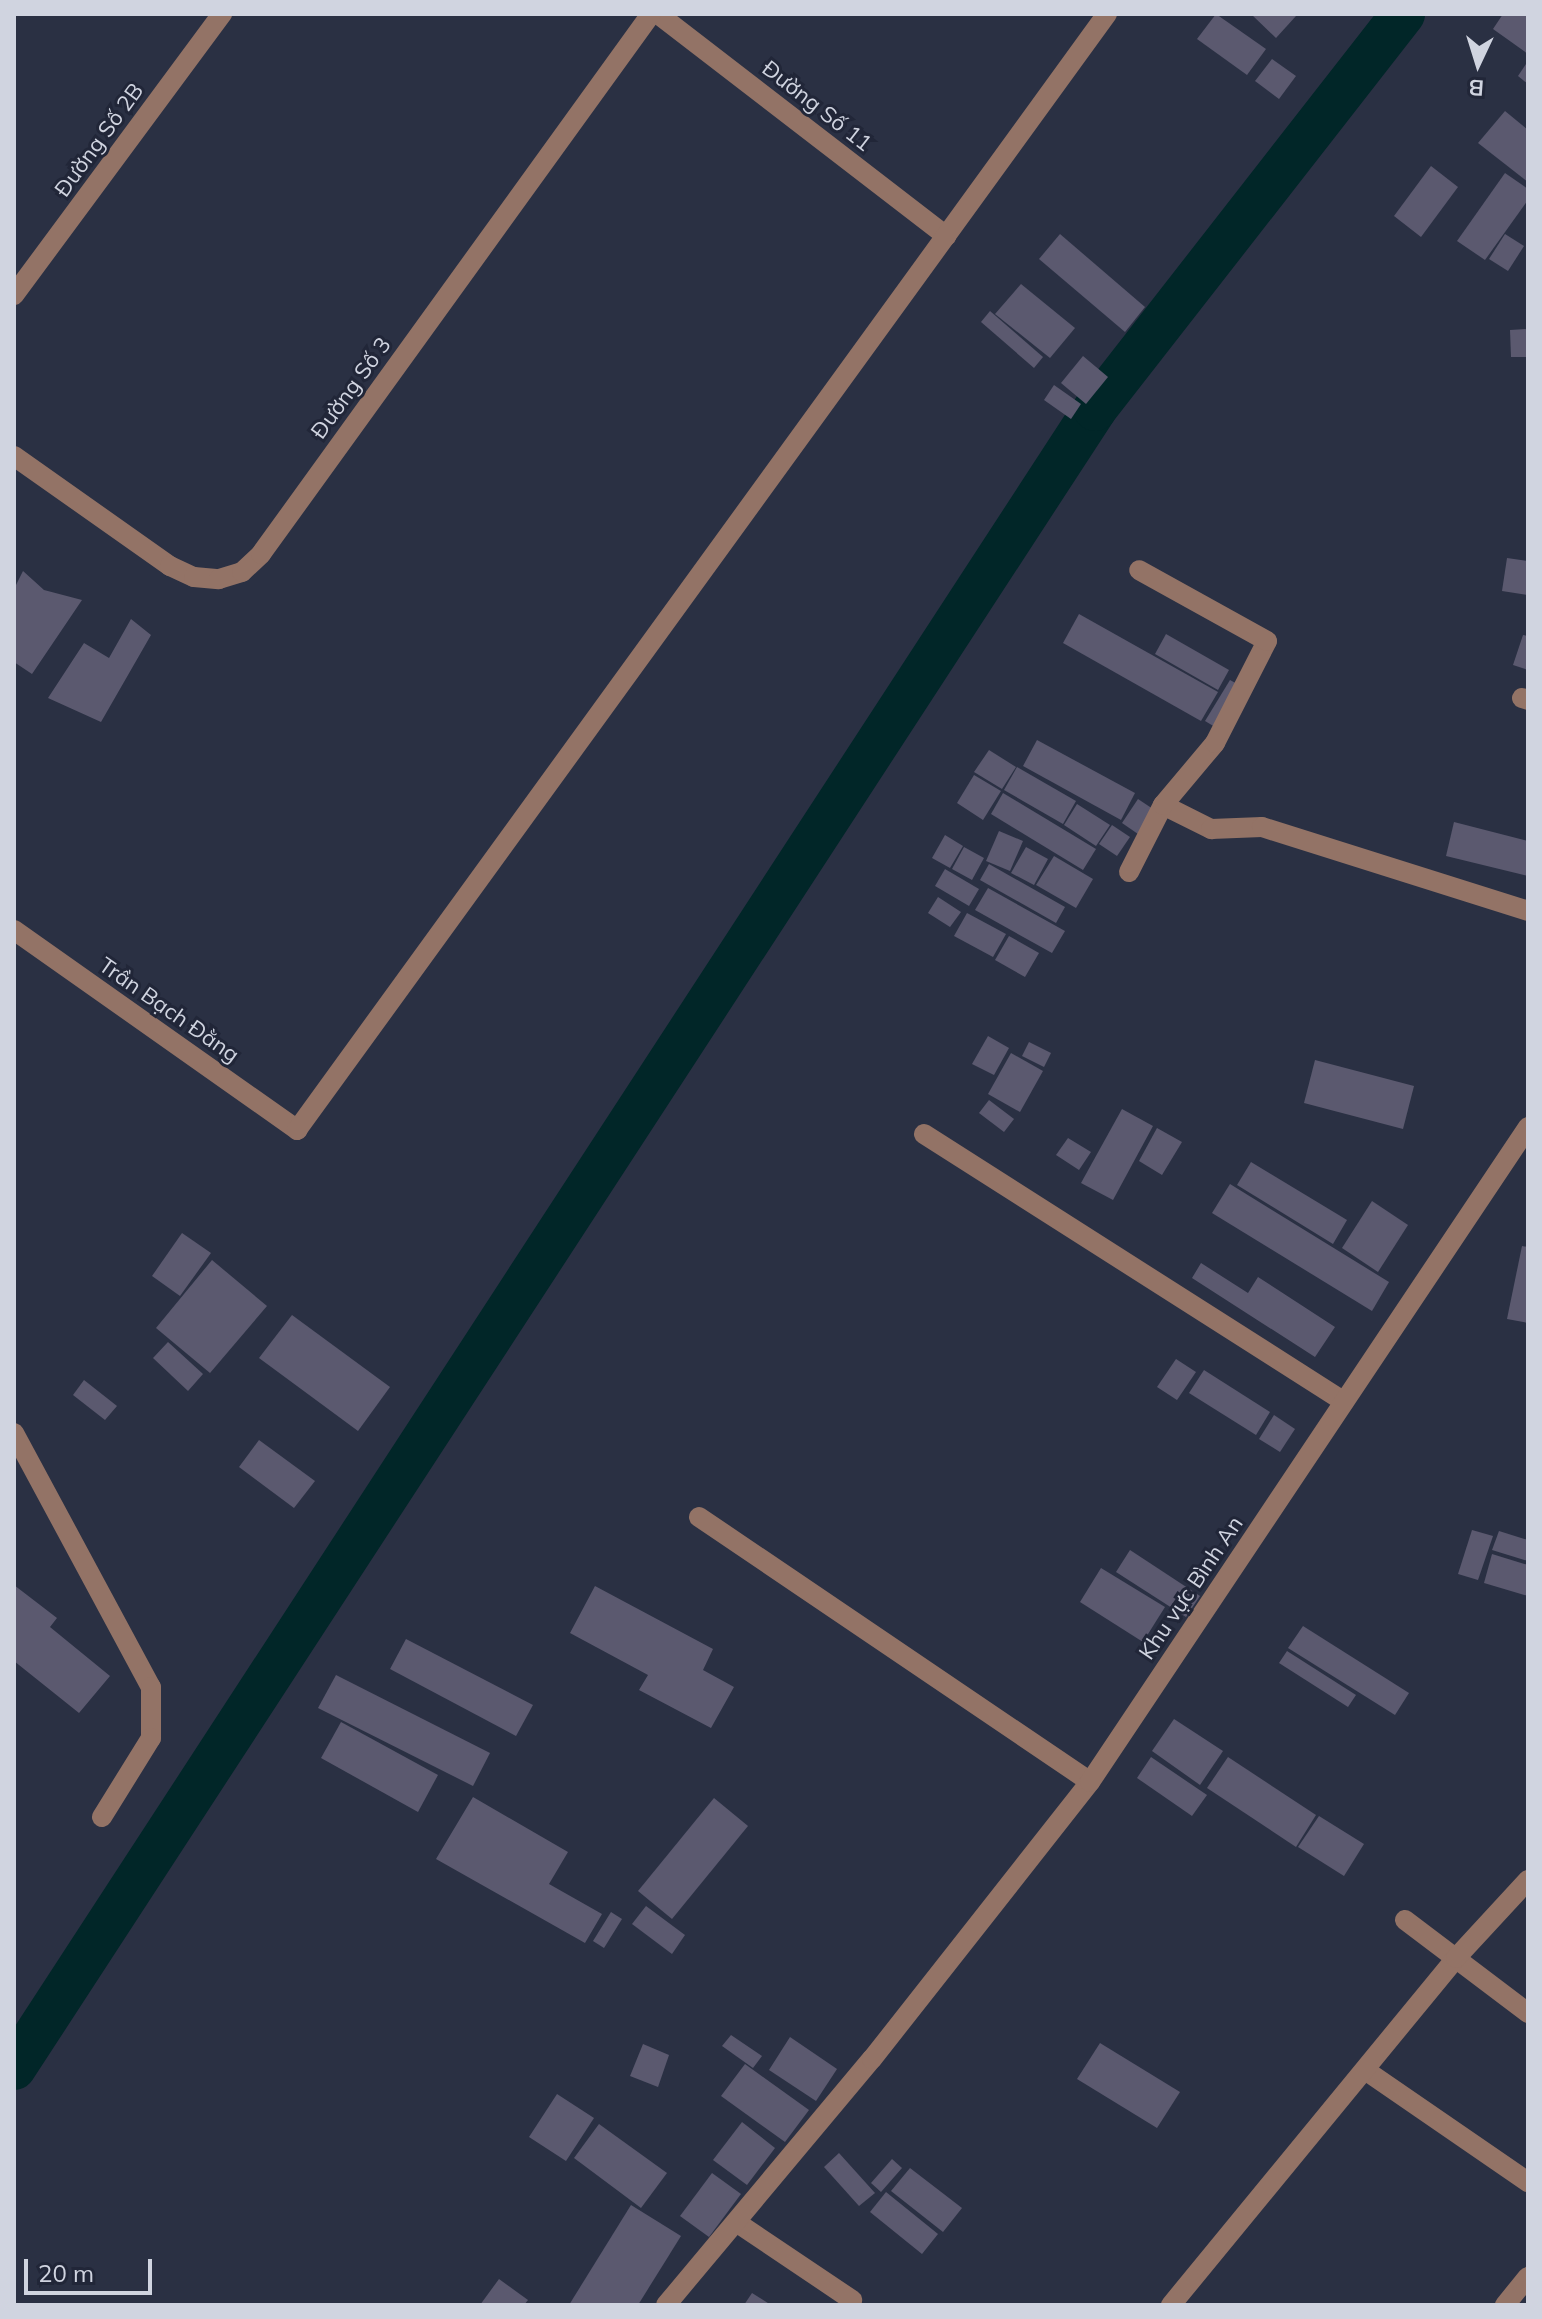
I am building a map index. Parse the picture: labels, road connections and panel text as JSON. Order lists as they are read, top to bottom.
{
  "streets": {
    "street": [
      "Đường Số 11",
      "Đường Số 2B",
      "Đường Số 3",
      "Trần Bạch Đằng",
      "Khu vực Bình An"
    ]
  },
  "crossings": [
    ["Đường Số 11", "Trần Bạch Đằng"]
  ],
  "scale_bar": "20 m",
  "north": "bottom"
}
